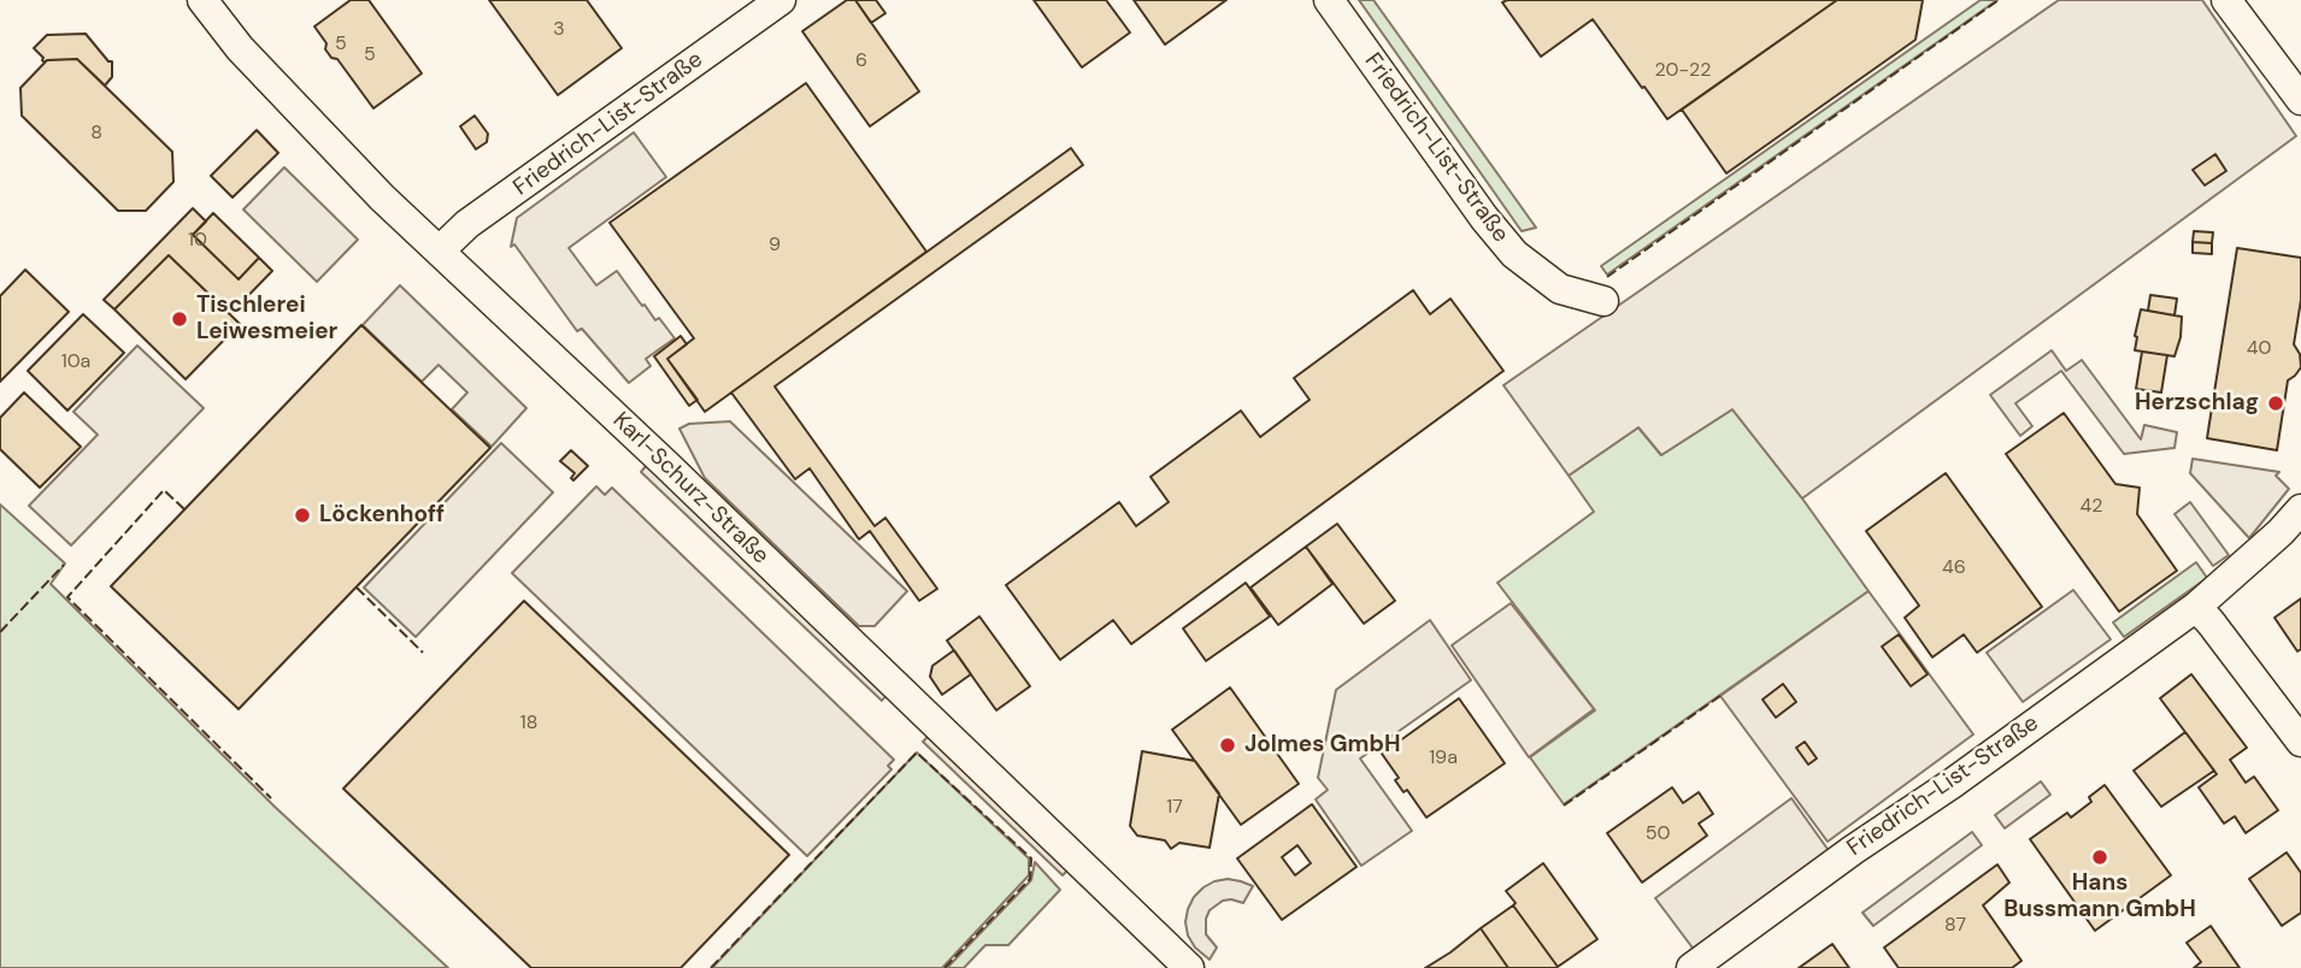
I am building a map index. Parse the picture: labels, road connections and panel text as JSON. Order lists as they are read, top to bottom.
{
  "streets": {
    "street": ["Friedrich-List-Straße", "Karl-Schurz-Straße"]
  },
  "crossings": [
    ["Friedrich-List-Straße", "Karl-Schurz-Straße"]
  ],
  "places": [
    "Tischlerei Leiwesmeier",
    "Herzschlag",
    "Löckenhoff",
    "Jolmes GmbH",
    "Hans Bussmann GmbH"
  ],
  "house_numbers": [
    "3",
    "5",
    "5",
    "6",
    "20-22",
    "8",
    "10",
    "9",
    "40",
    "10a",
    "42",
    "46",
    "18",
    "19a",
    "17",
    "50",
    "87"
  ]
}
